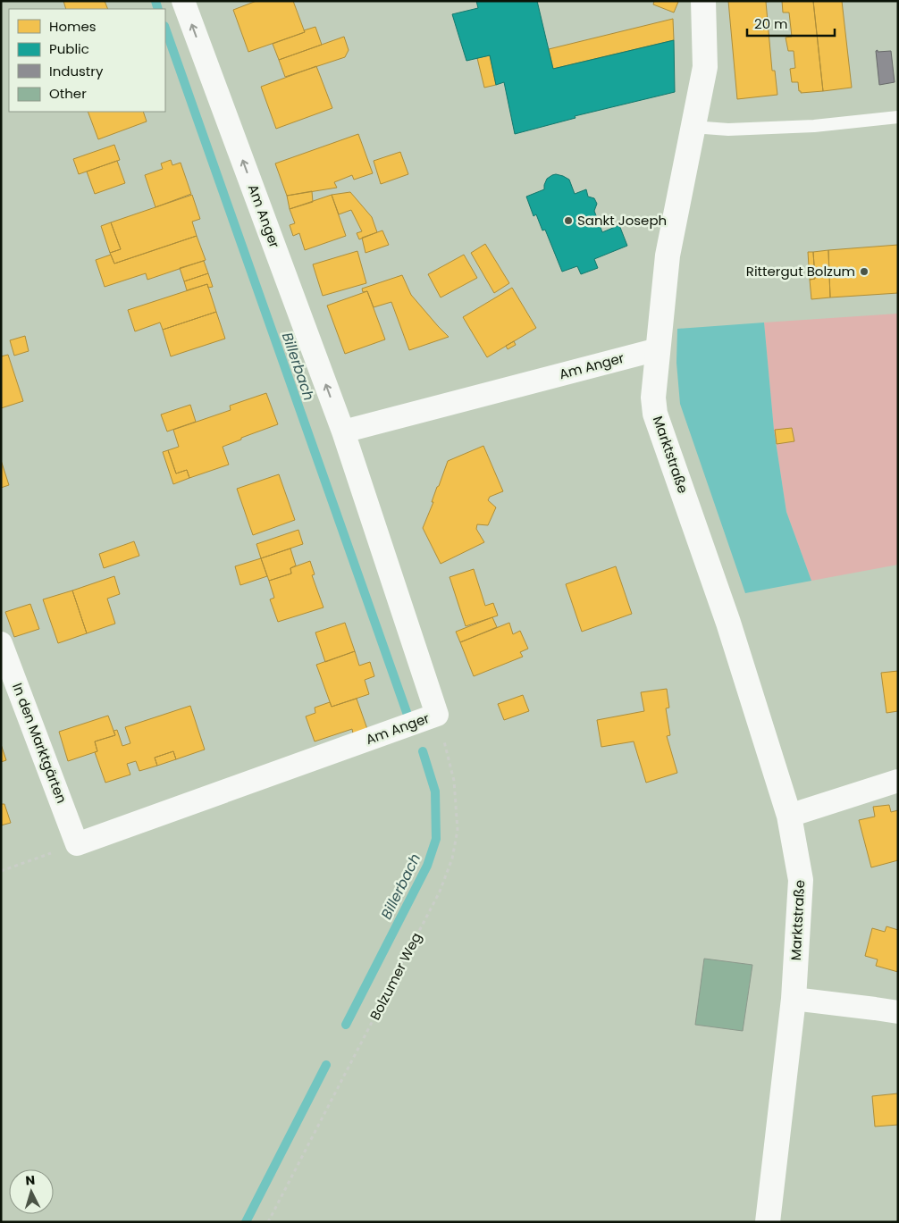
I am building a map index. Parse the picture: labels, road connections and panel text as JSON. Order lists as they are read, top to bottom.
{
  "streets": {
    "street": ["Am Anger", "Marktstraße", "In den Marktgärten"],
    "path": ["Bolzumer Weg"]
  },
  "crossings": [
    ["Am Anger", "Marktstraße"],
    ["Am Anger", "In den Marktgärten"],
    ["Am Anger", "Bolzumer Weg"]
  ],
  "water": ["Billerbach"],
  "places": ["Sankt Joseph", "Rittergut Bolzum"],
  "legend": [
    "Homes",
    "Public",
    "Industry",
    "Other"
  ],
  "scale_bar": "20 m",
  "north": "top"
}
